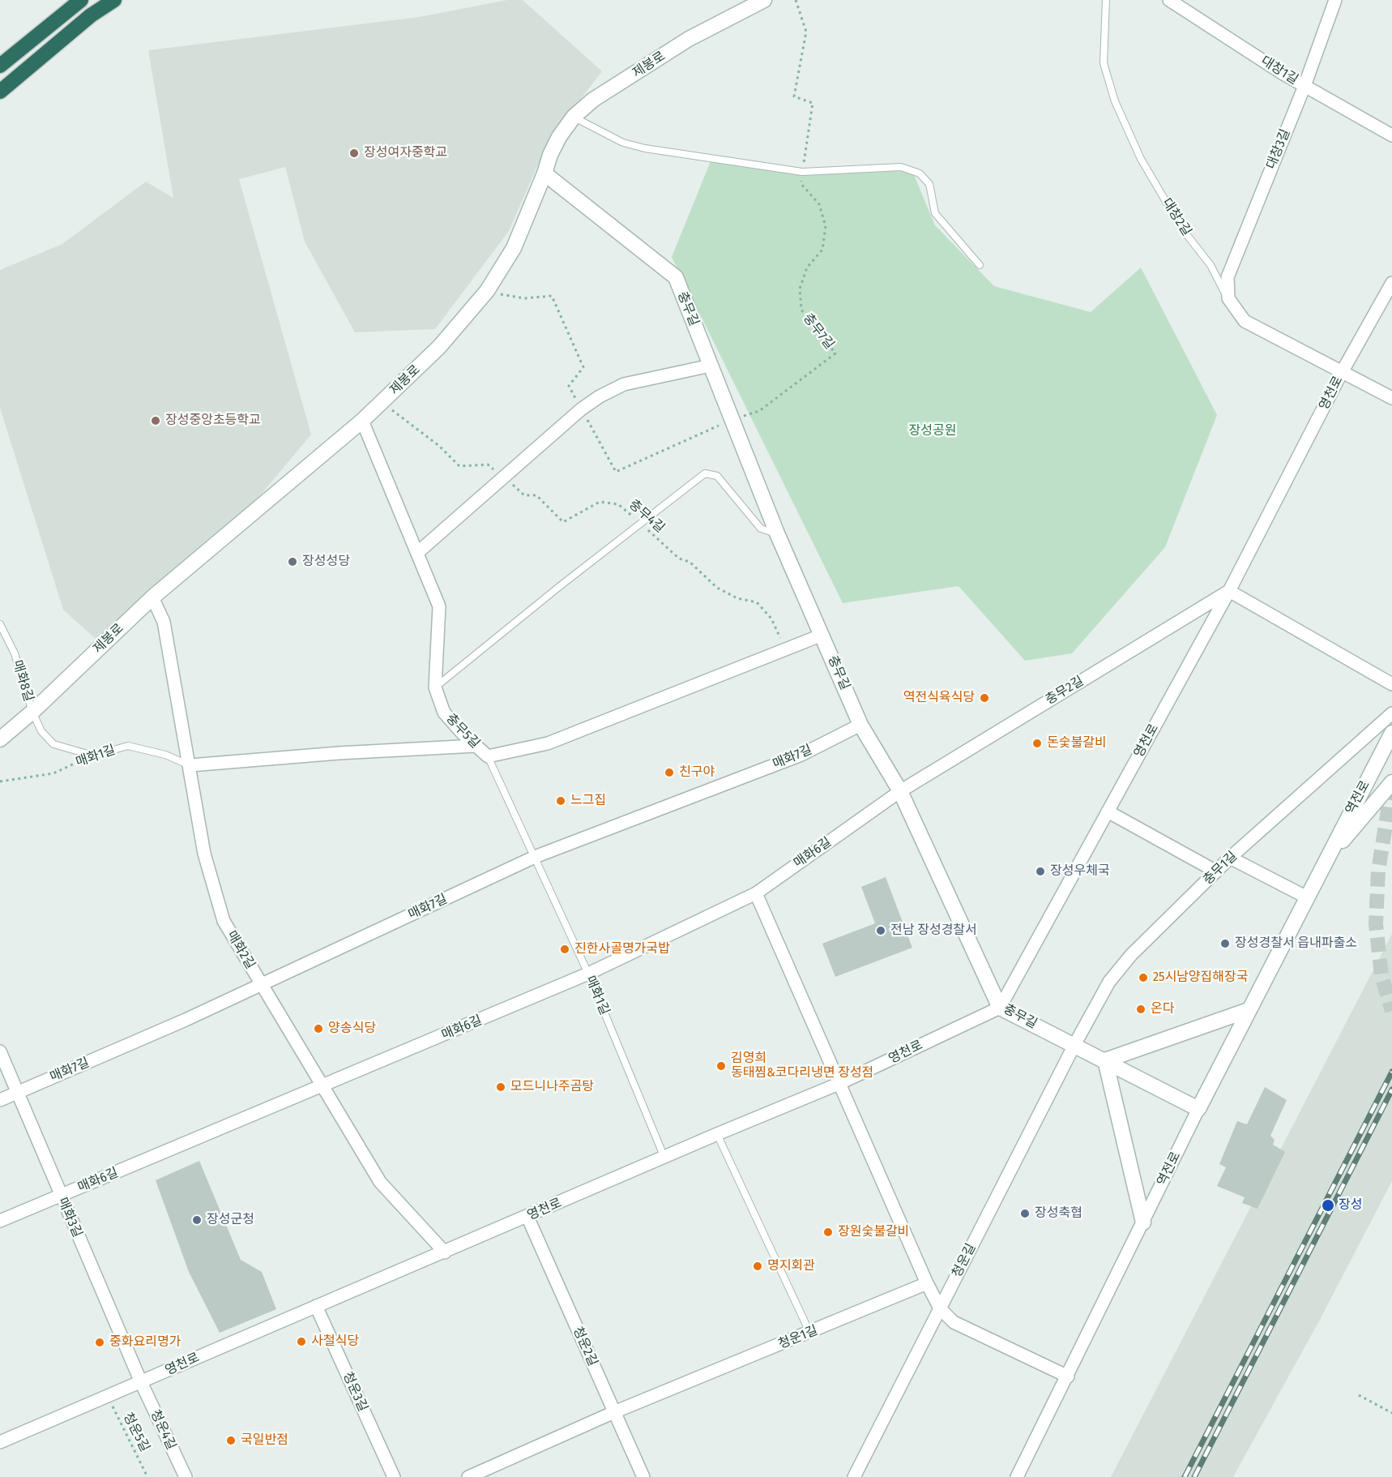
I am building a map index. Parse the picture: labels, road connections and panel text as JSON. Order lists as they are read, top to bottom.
{
  "streets": {
    "street": [
      "제봉로",
      "대창1길",
      "대창3길",
      "대창2길",
      "충무길",
      "영천로",
      "충무2길",
      "충무5길",
      "매화7길",
      "역전로",
      "매화6길",
      "충무1길",
      "매화2길",
      "매화3길",
      "청운길",
      "청운1길",
      "청운2길",
      "청운3길",
      "청운4길"
    ],
    "lane": ["매화8길", "매화1길"],
    "path": ["충무7길", "충무4길", "청운5길"]
  },
  "crossings": [
    ["제봉로", "충무길"],
    ["제봉로", "충무4길"],
    ["제봉로", "매화8길"],
    ["제봉로", "충무5길"],
    ["제봉로", "매화2길"],
    ["대창1길", "대창3길"],
    ["대창3길", "대창2길"],
    ["대창2길", "영천로"],
    ["충무길", "충무7길"],
    ["충무길", "영천로"],
    ["충무길", "충무2길"],
    ["충무길", "충무5길"],
    ["충무길", "매화7길"],
    ["충무길", "역전로"],
    ["충무길", "매화6길"],
    ["충무길", "충무1길"],
    ["충무길", "청운길"],
    ["영천로", "충무2길"],
    ["영천로", "매화1길"],
    ["영천로", "매화2길"],
    ["영천로", "매화3길"],
    ["영천로", "청운2길"],
    ["영천로", "청운3길"],
    ["영천로", "청운4길"],
    ["영천로", "청운5길"],
    ["충무4길", "충무5길"],
    ["매화8길", "매화1길"],
    ["충무2길", "매화6길"],
    ["충무5길", "매화1길"],
    ["매화1길", "매화7길"],
    ["매화1길", "매화6길"],
    ["매화1길", "매화2길"],
    ["매화7길", "매화2길"],
    ["매화7길", "매화3길"],
    ["매화6길", "매화2길"],
    ["매화6길", "매화3길"],
    ["충무1길", "청운길"],
    ["매화3길", "청운4길"],
    ["청운1길", "청운2길"]
  ],
  "parks": ["장성공원"],
  "places": [
    "장성여자중학교",
    "장성중앙초등학교",
    "장성성당",
    "역전식육식당",
    "돈숯불갈비",
    "친구야",
    "느그집",
    "장성우체국",
    "전남 장성경찰서",
    "장성경찰서 읍내파출소",
    "진한사골명가국밥",
    "25시남양집해장국",
    "온다",
    "양송식당",
    "김영희 동태찜&코다리냉면 장성점",
    "모드니나주곰탕",
    "장성",
    "장성축협",
    "장성군청",
    "장원숯불갈비",
    "명지회관",
    "사철식당",
    "중화요리명가",
    "국일반점"
  ]
}
